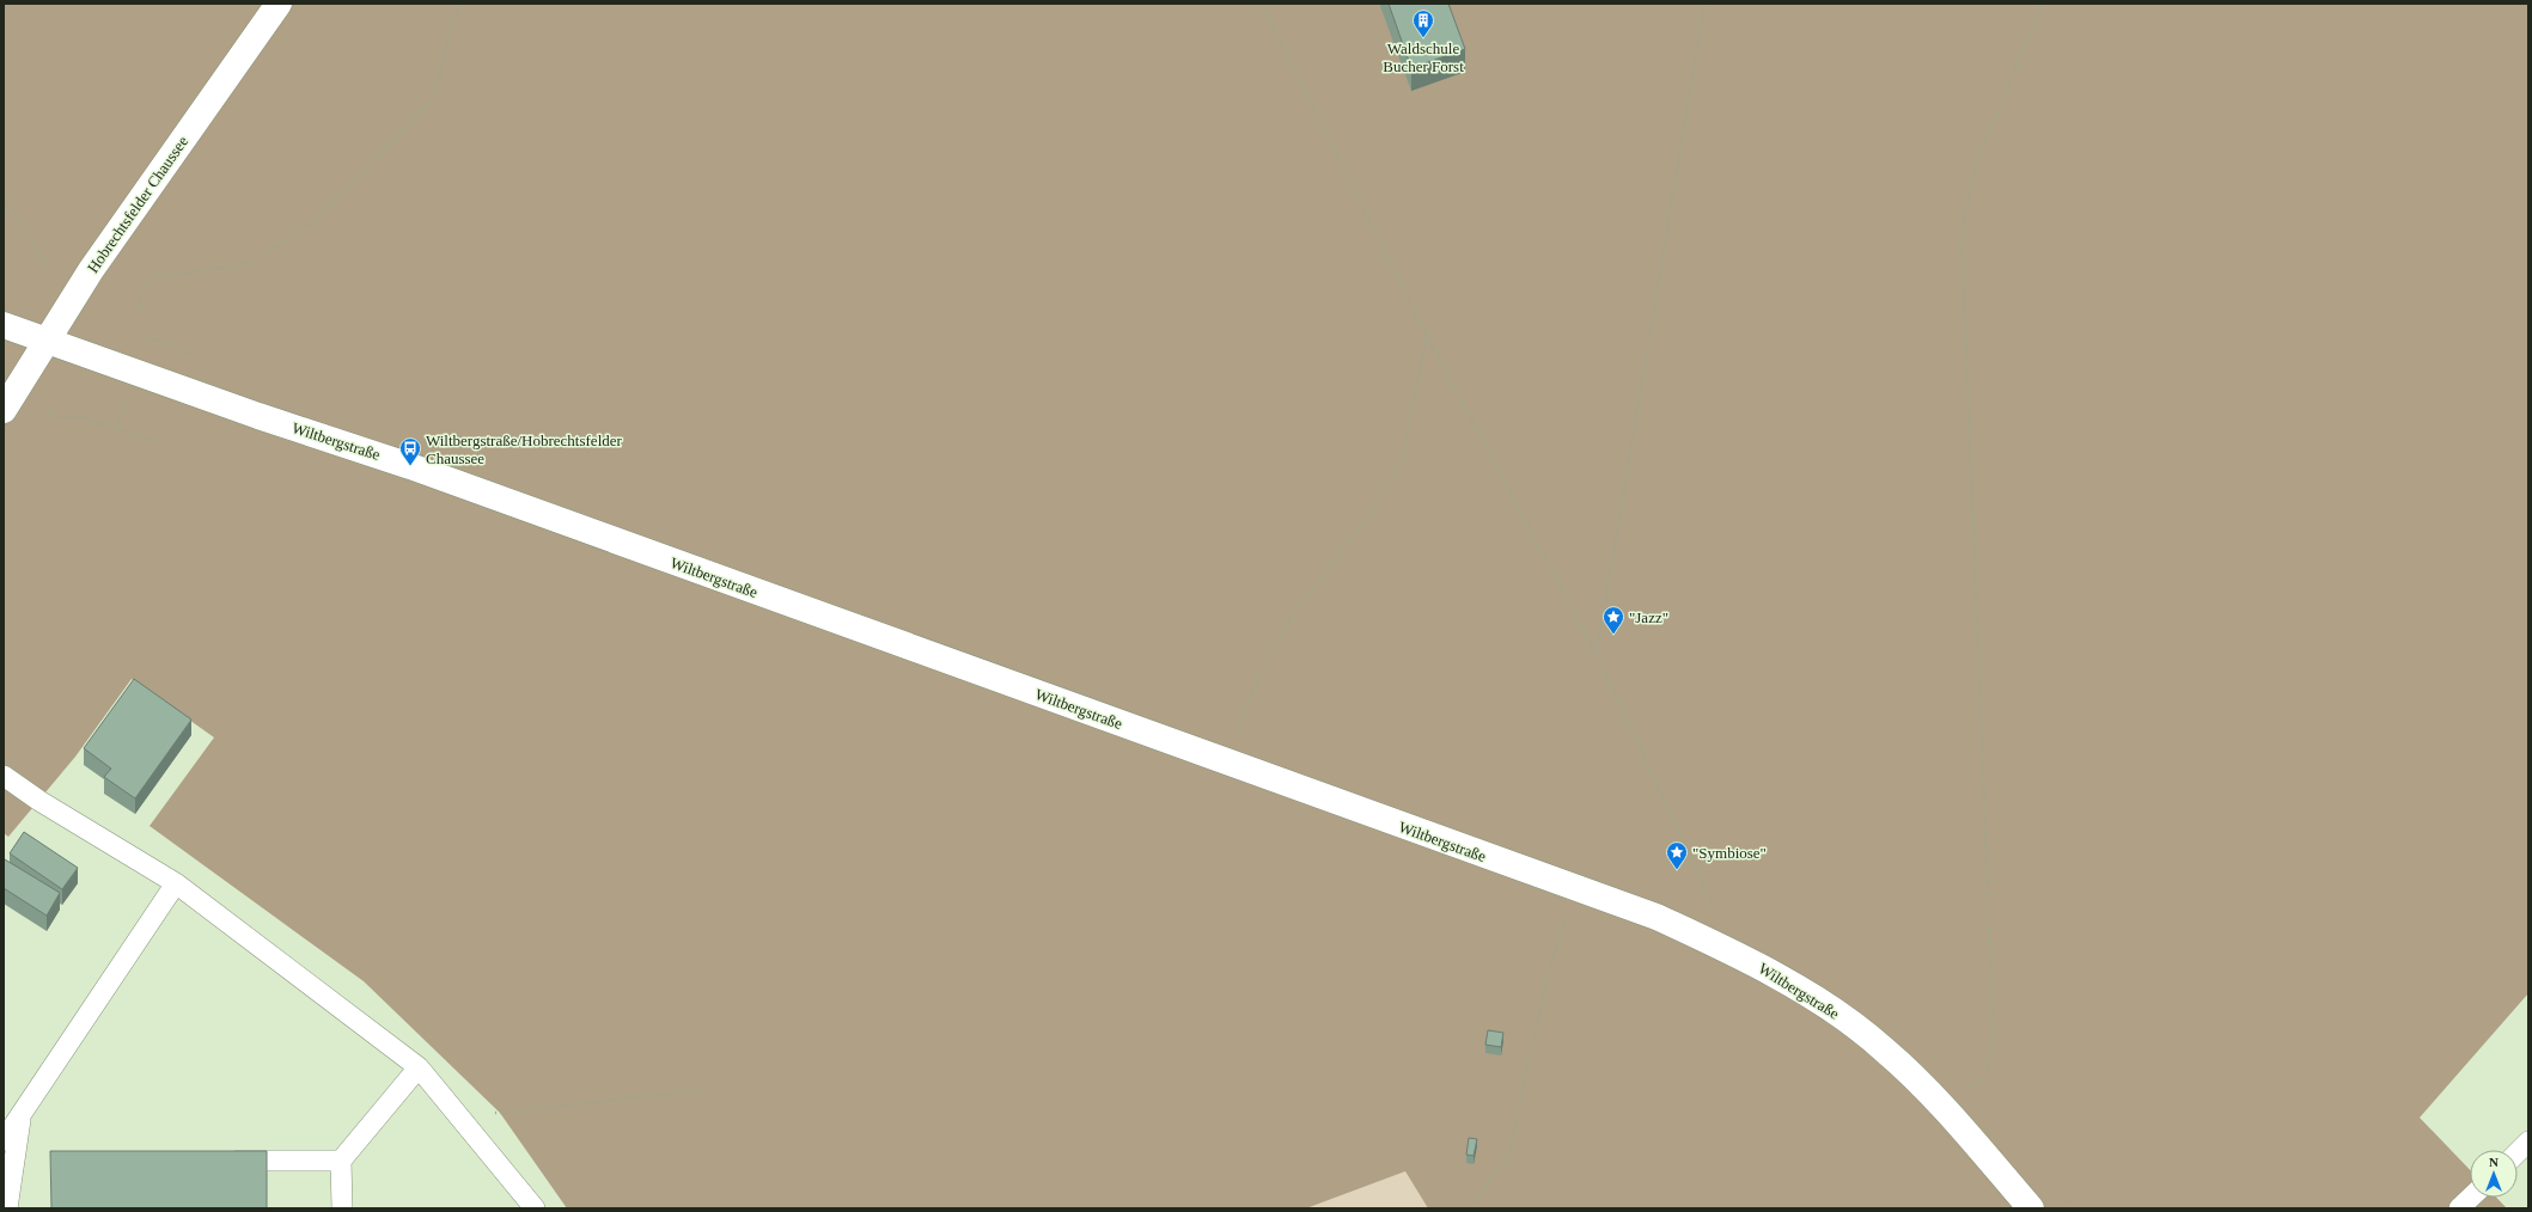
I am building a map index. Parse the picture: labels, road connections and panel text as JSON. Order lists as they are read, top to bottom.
{
  "streets": {
    "main road": ["Hobrechtsfelder Chaussee", "Wiltbergstraße"]
  },
  "crossings": [
    ["Hobrechtsfelder Chaussee", "Wiltbergstraße"]
  ],
  "places": {
    "building": ["Waldschule Bucher Forst"],
    "bus stop": ["Wiltbergstraße/Hobrechtsfelder Chaussee"],
    "place": ["\"Jazz\"", "\"Symbiose\""]
  },
  "north": "top"
}
